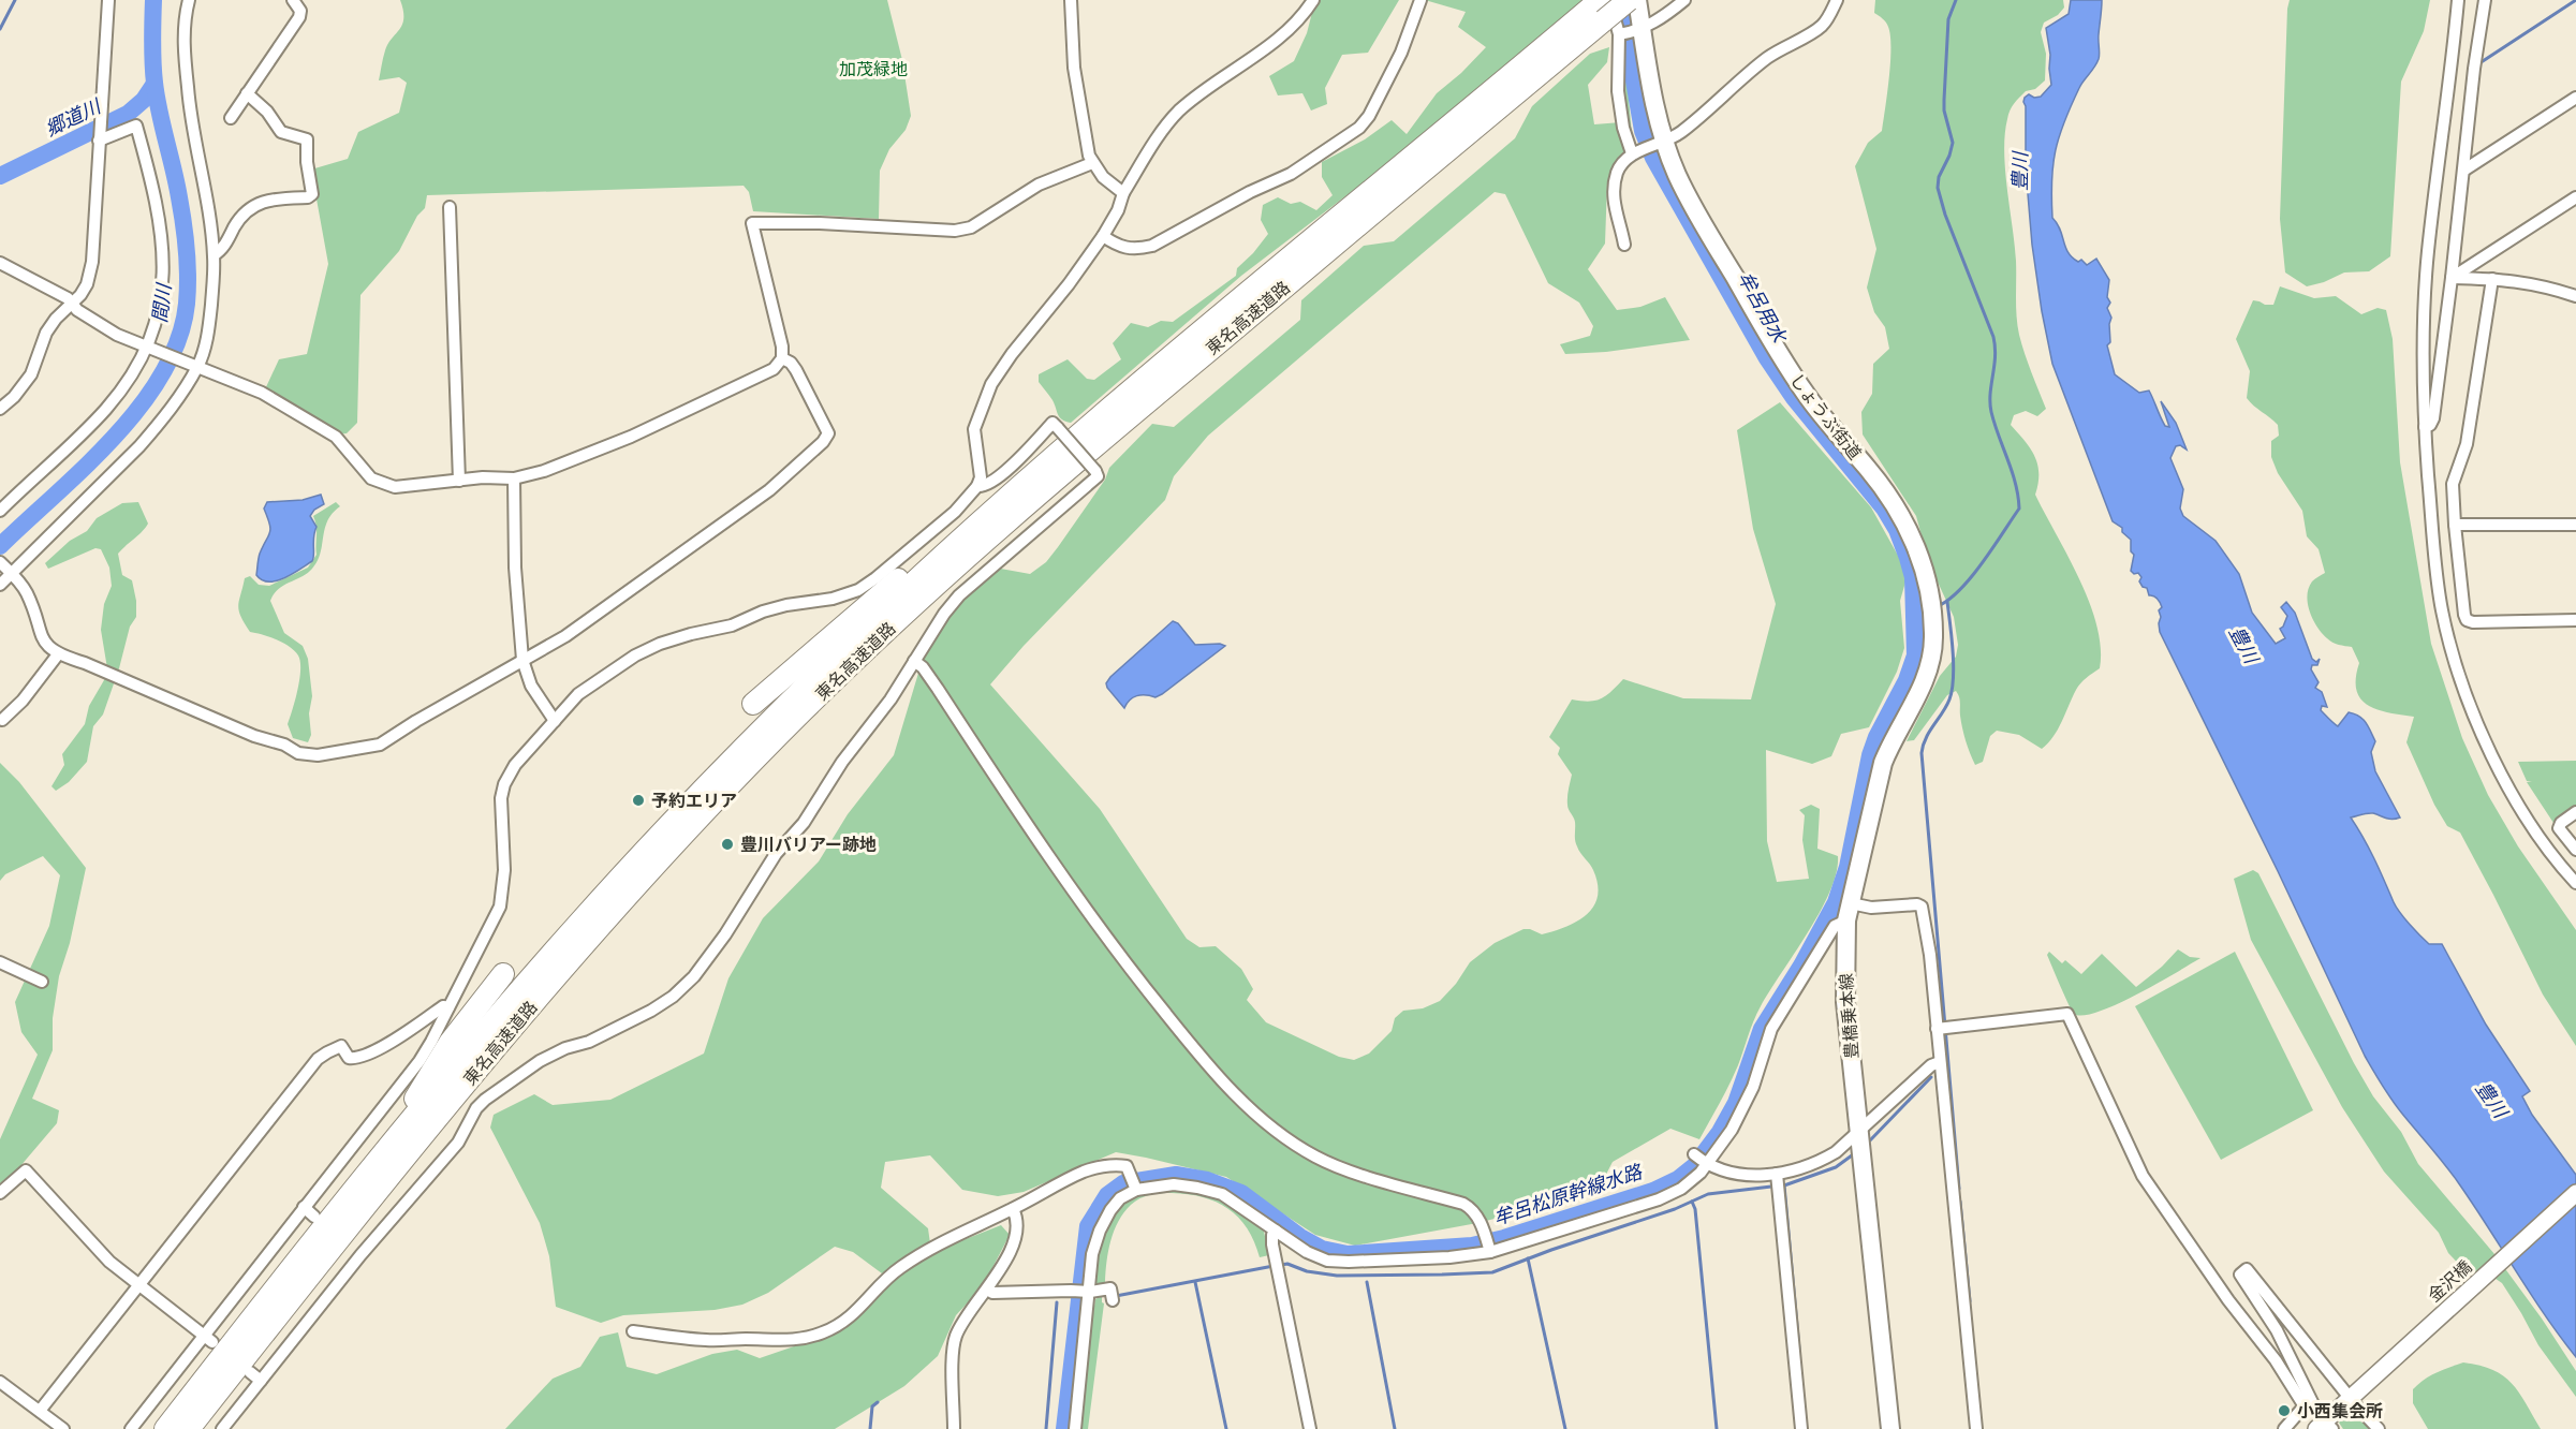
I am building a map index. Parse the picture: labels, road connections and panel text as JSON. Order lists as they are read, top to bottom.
{
  "streets": {
    "highway": ["東名高速道路"],
    "main road": ["しょうぶ街道", "豊橋乗本線", "金沢橋"]
  },
  "crossings": [
    ["東名高速道路", "しょうぶ街道"],
    ["しょうぶ街道", "豊橋乗本線"]
  ],
  "water": [
    "郷道川",
    "豊川",
    "間川",
    "牟呂用水",
    "牟呂松原幹線水路"
  ],
  "parks": ["加茂緑地"],
  "places": ["予約エリア", "豊川バリアー跡地", "小西集会所"]
}
